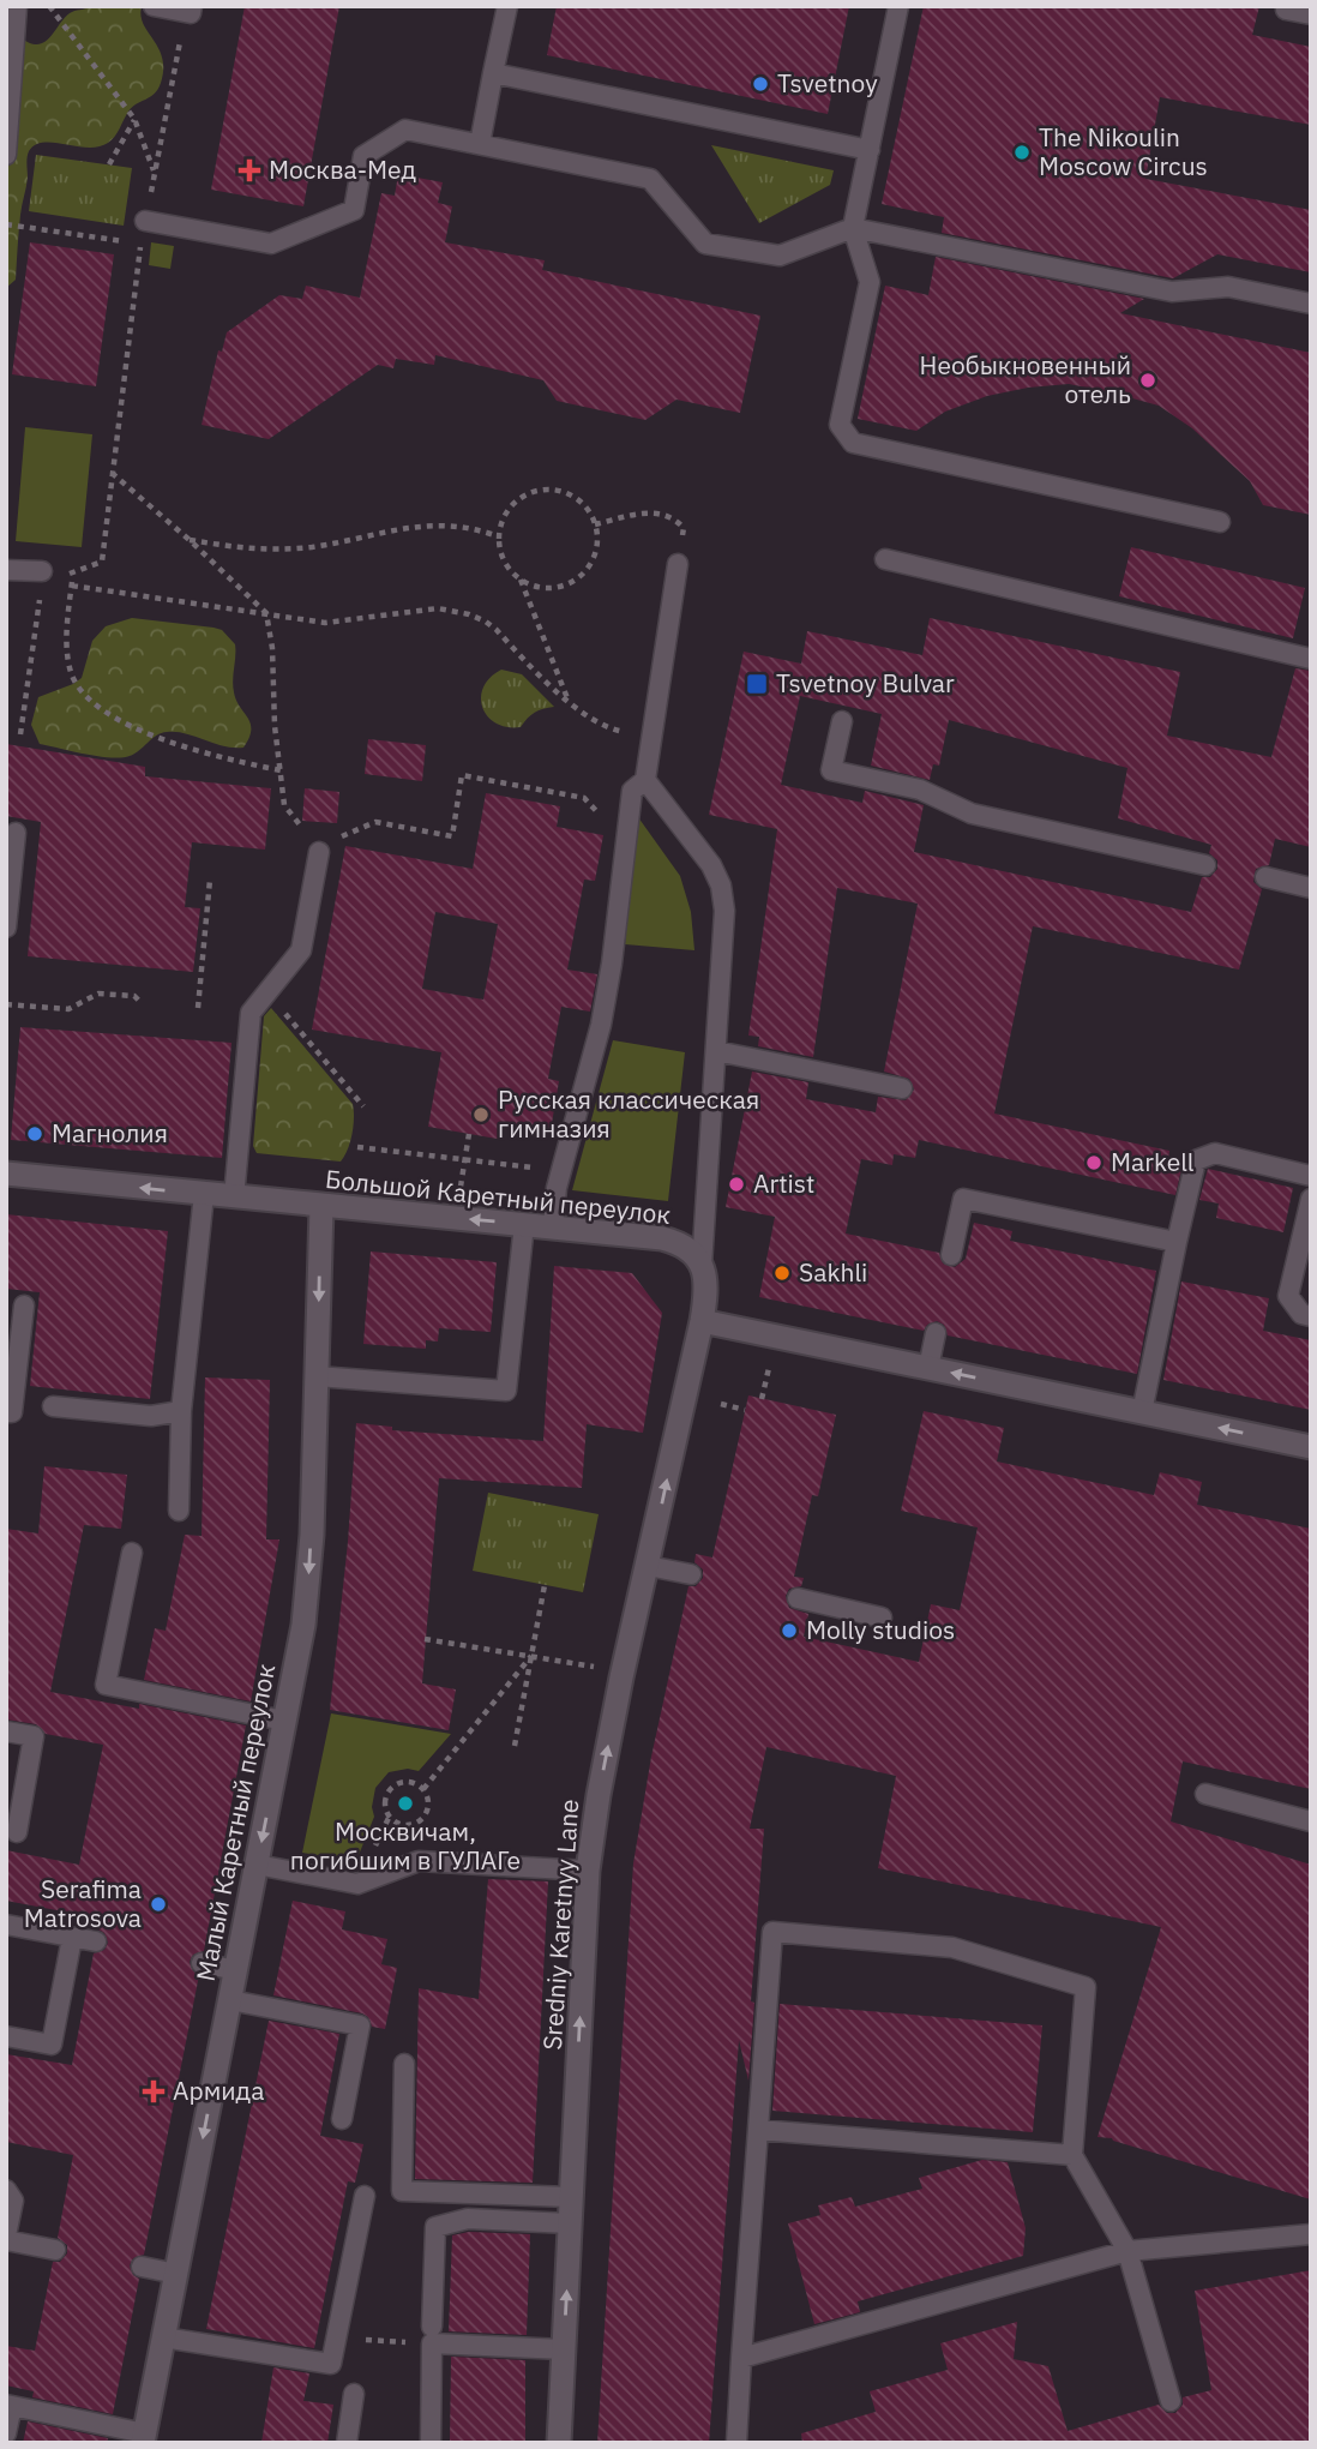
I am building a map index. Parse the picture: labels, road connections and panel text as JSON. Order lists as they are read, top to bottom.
{
  "streets": {
    "street": ["Большой Каретный переулок", "Малый Каретный переулок", "Sredniy Karetnyy Lane"]
  },
  "crossings": [
    ["Большой Каретный переулок", "Малый Каретный переулок"]
  ],
  "one_way": ["Большой Каретный переулок", "Малый Каретный переулок", "Sredniy Karetnyy Lane"],
  "places": {
    "other": [
      "Tsvetnoy",
      "The Nikoulin Moscow Circus",
      "Необыкновенный отель",
      "Русская классическая гимназия",
      "Магнолия",
      "Markell",
      "Artist",
      "Sakhli",
      "Molly studios",
      "Москвичам, погибшим в ГУЛАГе",
      "Serafima Matrosova"
    ],
    "health": ["Москва-Мед", "Армида"],
    "transit": ["Tsvetnoy Bulvar"]
  }
}
